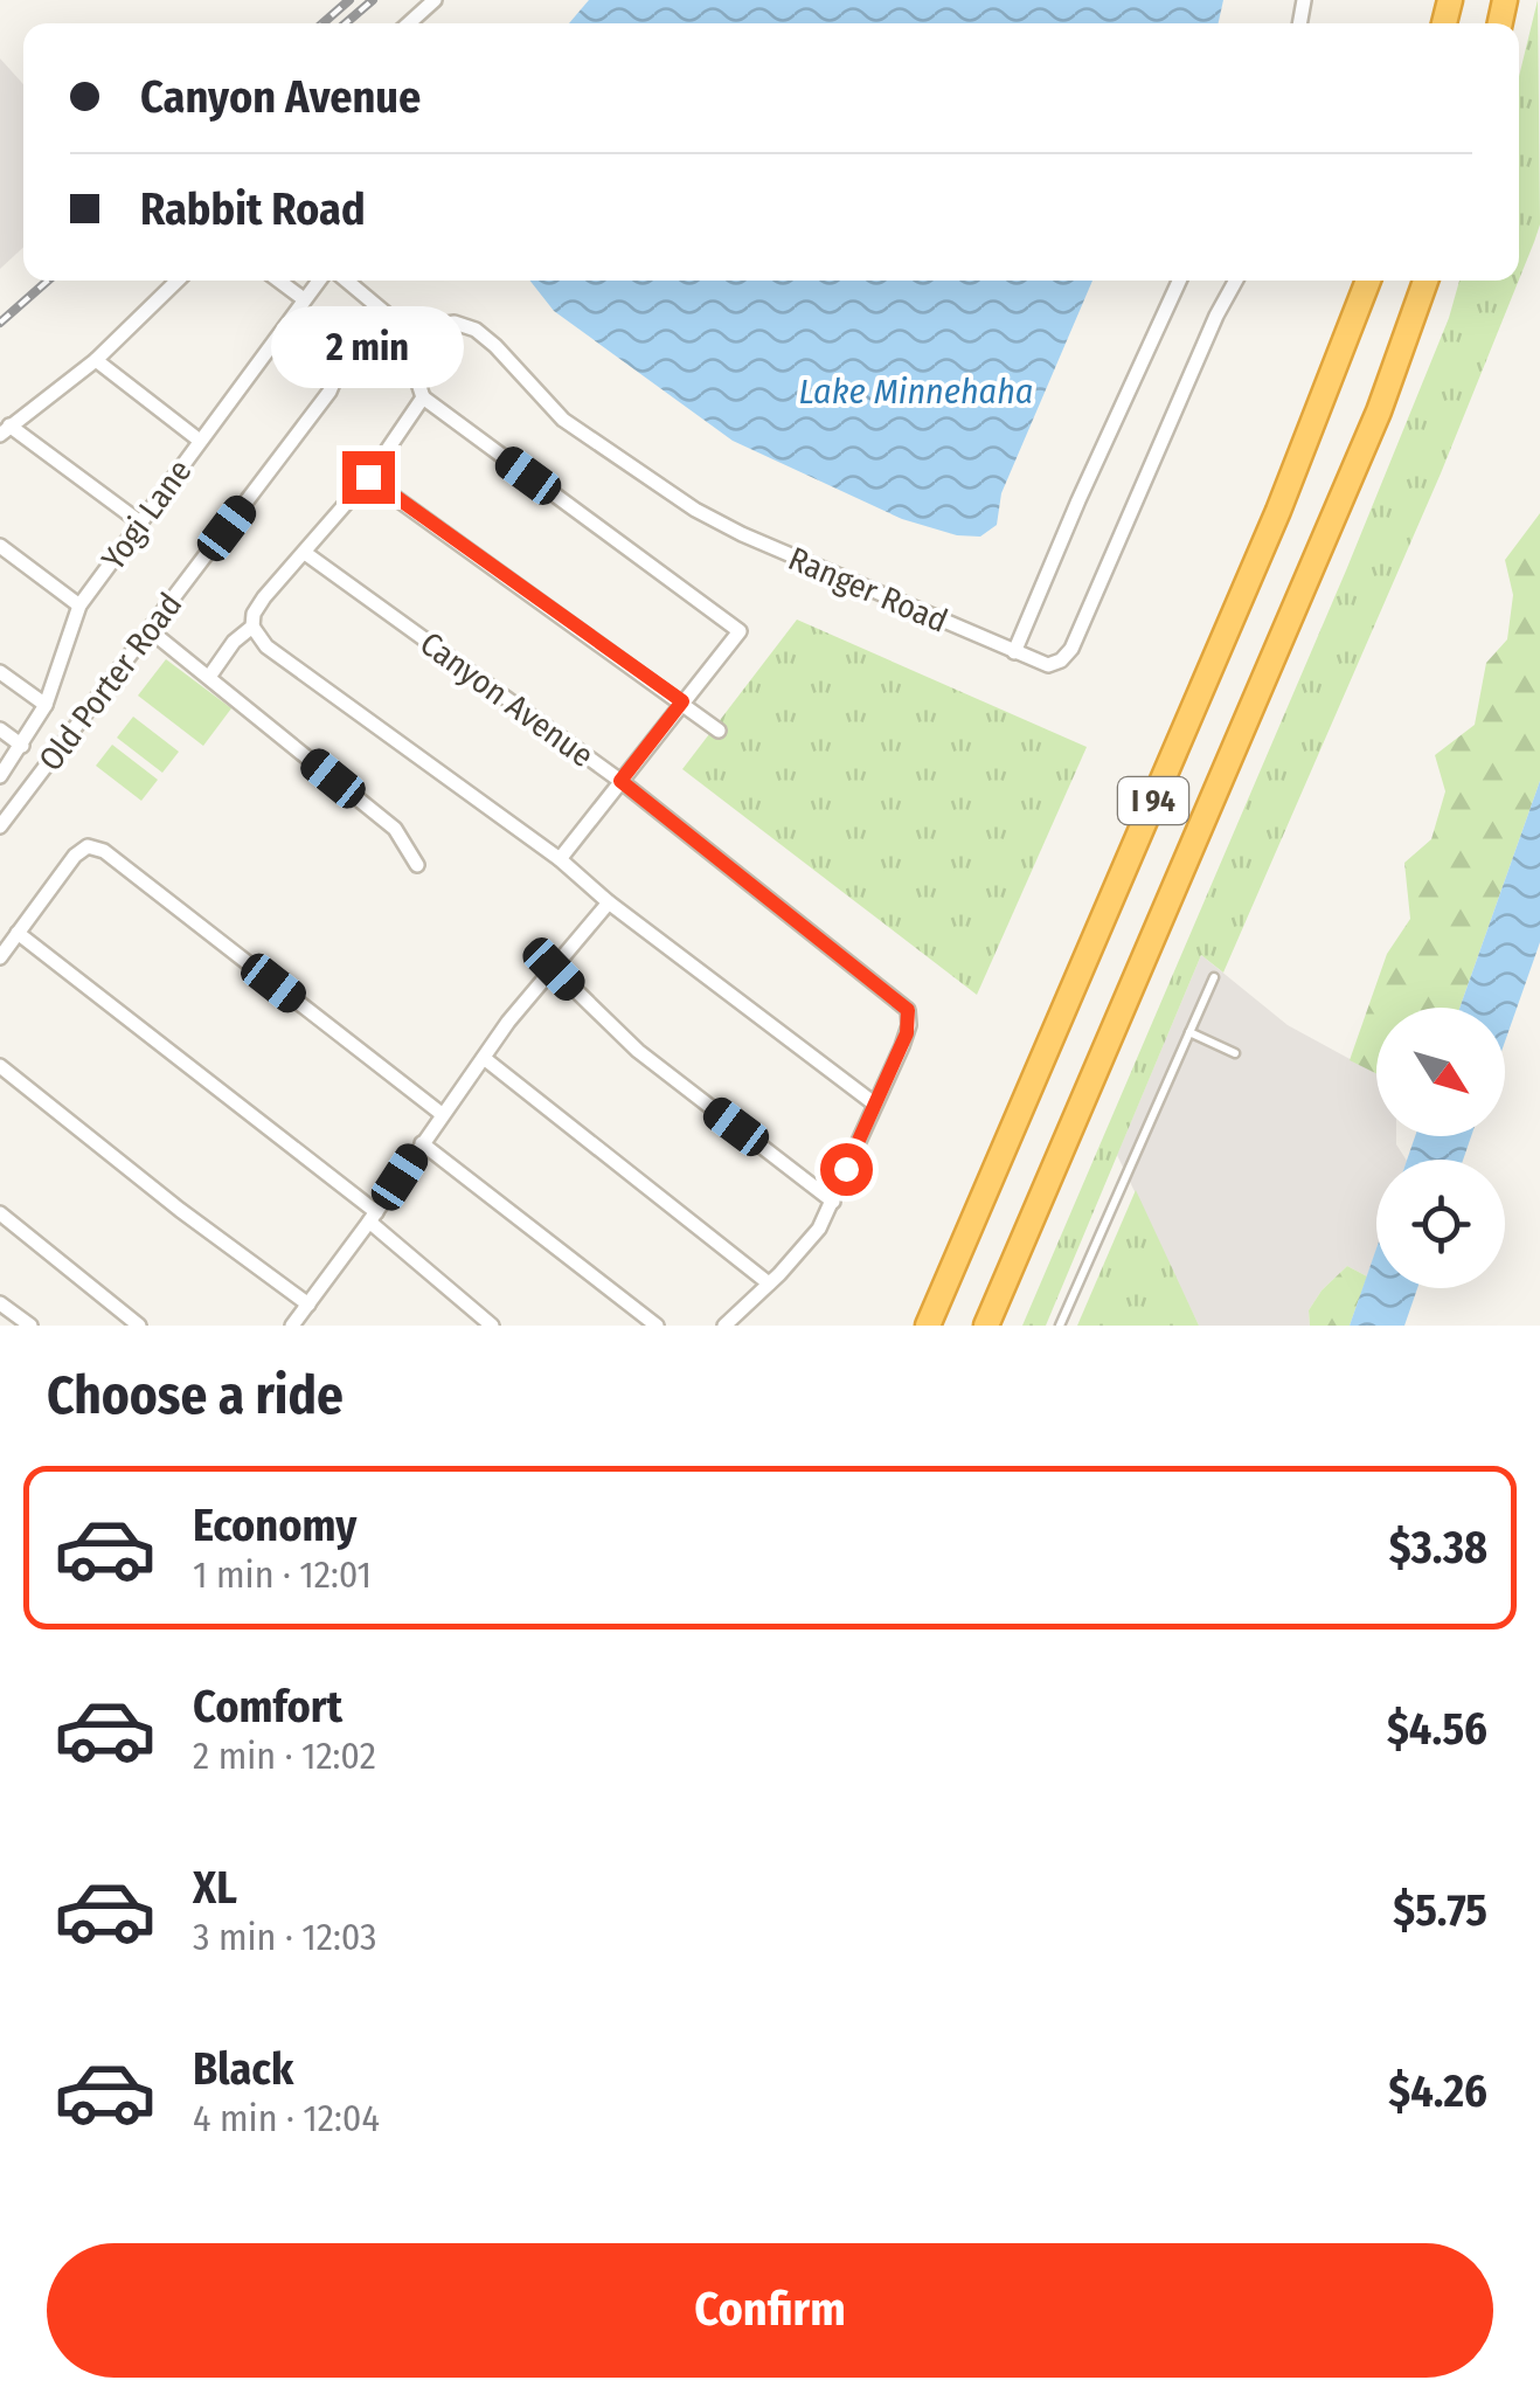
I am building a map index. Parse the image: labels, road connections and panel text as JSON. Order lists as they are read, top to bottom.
{
  "streets": {
    "highway": ["I 94"],
    "street": [
      "Yogi Lane",
      "Ranger Road",
      "Old Porter Road",
      "Canyon Avenue"
    ]
  },
  "water": ["Lake Minnehaha"],
  "north": "bottom right",
  "page": {
    "banner": ["Canyon Avenue", "Rabbit Road"],
    "bubble": "2 min",
    "heading": "Choose a ride",
    "list": [
      {
        "name": "Economy",
        "note": "1 min · 12:01",
        "value": "$3.38"
      },
      {
        "name": "Comfort",
        "note": "2 min · 12:02",
        "value": "$4.56"
      },
      {
        "name": "XL",
        "note": "3 min · 12:03",
        "value": "$5.75"
      },
      {
        "name": "Black",
        "note": "4 min · 12:04",
        "value": "$4.26"
      }
    ],
    "buttons": "Confirm"
  }
}
